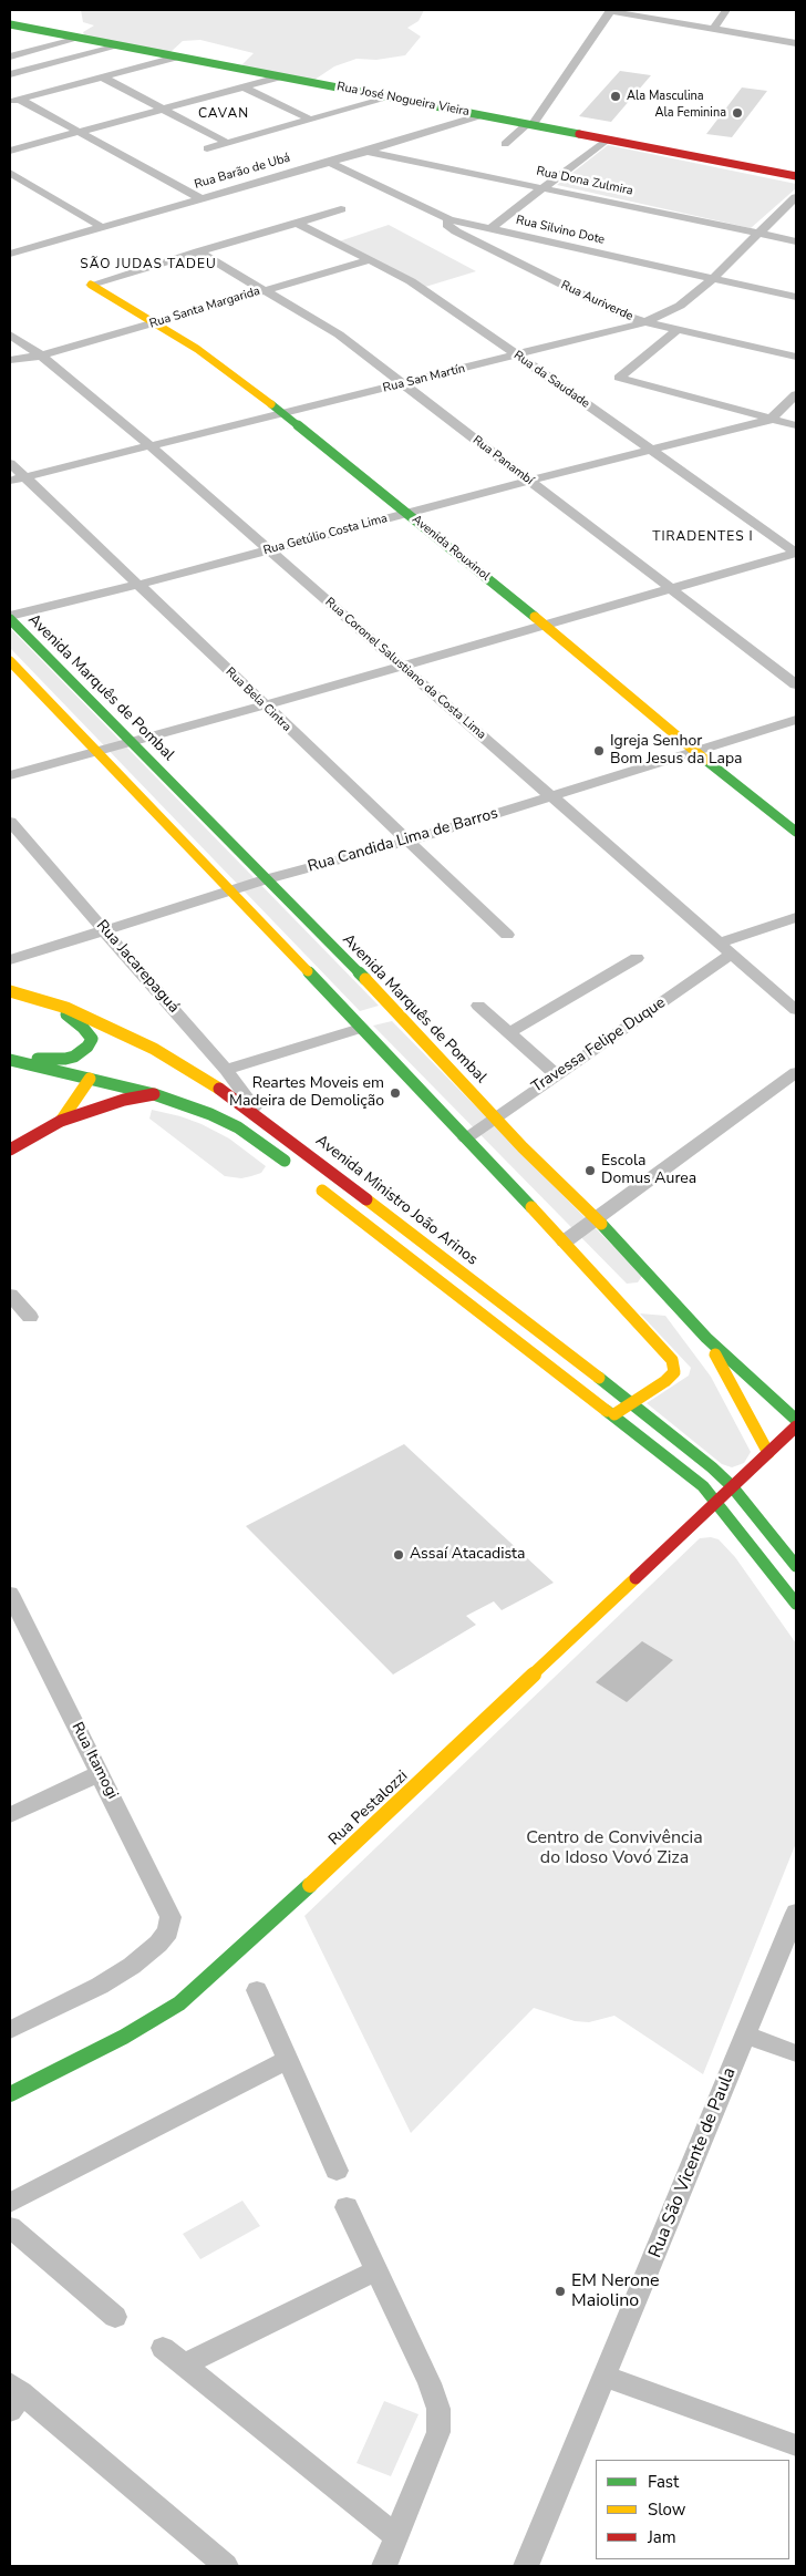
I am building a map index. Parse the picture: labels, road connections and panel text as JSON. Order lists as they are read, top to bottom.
{
  "streets": {
    "main road": [
      "Rua José Nogueira Vieira",
      "Avenida Rouxinol",
      "Avenida Marquês de Pombal",
      "Avenida Ministro João Arinos",
      "Rua Pestalozzi"
    ],
    "street": [
      "Rua Barão de Ubá",
      "Rua Dona Zulmira",
      "Rua Silvino Dote",
      "Rua Auriverde",
      "Rua Santa Margarida",
      "Rua San Martín",
      "Rua da Saudade",
      "Rua Panambí",
      "Rua Getúlio Costa Lima",
      "Rua Coronel Salustiano da Costa Lima",
      "Rua Bela Cintra",
      "Rua Candida Lima de Barros",
      "Rua Jacarepaguá",
      "Travessa Felipe Duque",
      "Rua Itamogi",
      "Rua São Vicente de Paula"
    ]
  },
  "crossings": [
    ["Rua José Nogueira Vieira", "Rua Barão de Ubá"],
    ["Rua Barão de Ubá", "Rua Dona Zulmira"],
    ["Rua Barão de Ubá", "Rua Silvino Dote"],
    ["Rua Dona Zulmira", "Rua San Martín"],
    ["Rua Silvino Dote", "Rua Auriverde"],
    ["Rua Silvino Dote", "Rua San Martín"],
    ["Rua Auriverde", "Rua San Martín"],
    ["Rua Santa Margarida", "Rua da Saudade"],
    ["Rua Santa Margarida", "Rua Panambí"],
    ["Rua Santa Margarida", "Avenida Rouxinol"],
    ["Rua Santa Margarida", "Rua Coronel Salustiano da Costa Lima"],
    ["Rua San Martín", "Rua da Saudade"],
    ["Rua San Martín", "Rua Panambí"],
    ["Rua San Martín", "Avenida Rouxinol"],
    ["Rua San Martín", "Rua Coronel Salustiano da Costa Lima"],
    ["Rua San Martín", "Rua Bela Cintra"],
    ["Rua da Saudade", "Rua Getúlio Costa Lima"],
    ["Rua Panambí", "Rua Getúlio Costa Lima"],
    ["Rua Getúlio Costa Lima", "Avenida Rouxinol"],
    ["Rua Getúlio Costa Lima", "Rua Coronel Salustiano da Costa Lima"],
    ["Rua Getúlio Costa Lima", "Avenida Marquês de Pombal"],
    ["Rua Getúlio Costa Lima", "Rua Bela Cintra"],
    ["Avenida Rouxinol", "Rua Candida Lima de Barros"],
    ["Rua Coronel Salustiano da Costa Lima", "Rua Candida Lima de Barros"],
    ["Rua Coronel Salustiano da Costa Lima", "Travessa Felipe Duque"],
    ["Avenida Marquês de Pombal", "Rua Candida Lima de Barros"],
    ["Avenida Marquês de Pombal", "Travessa Felipe Duque"],
    ["Rua Bela Cintra", "Rua Candida Lima de Barros"],
    ["Rua Candida Lima de Barros", "Rua Jacarepaguá"],
    ["Rua Jacarepaguá", "Avenida Ministro João Arinos"],
    ["Avenida Ministro João Arinos", "Rua Pestalozzi"]
  ],
  "districts": ["CAVAN", "SÃO JUDAS TADEU", "TIRADENTES I"],
  "parks": ["Centro de Convivência do Idoso Vovó Ziza"],
  "places": [
    "Ala Masculina",
    "Ala Feminina",
    "Igreja Senhor Bom Jesus da Lapa",
    "Reartes Moveis em Madeira de Demolição",
    "Escola Domus Aurea",
    "Assaí Atacadista",
    "EM Nerone Maiolino"
  ],
  "legend": ["Fast", "Slow", "Jam"]
}
